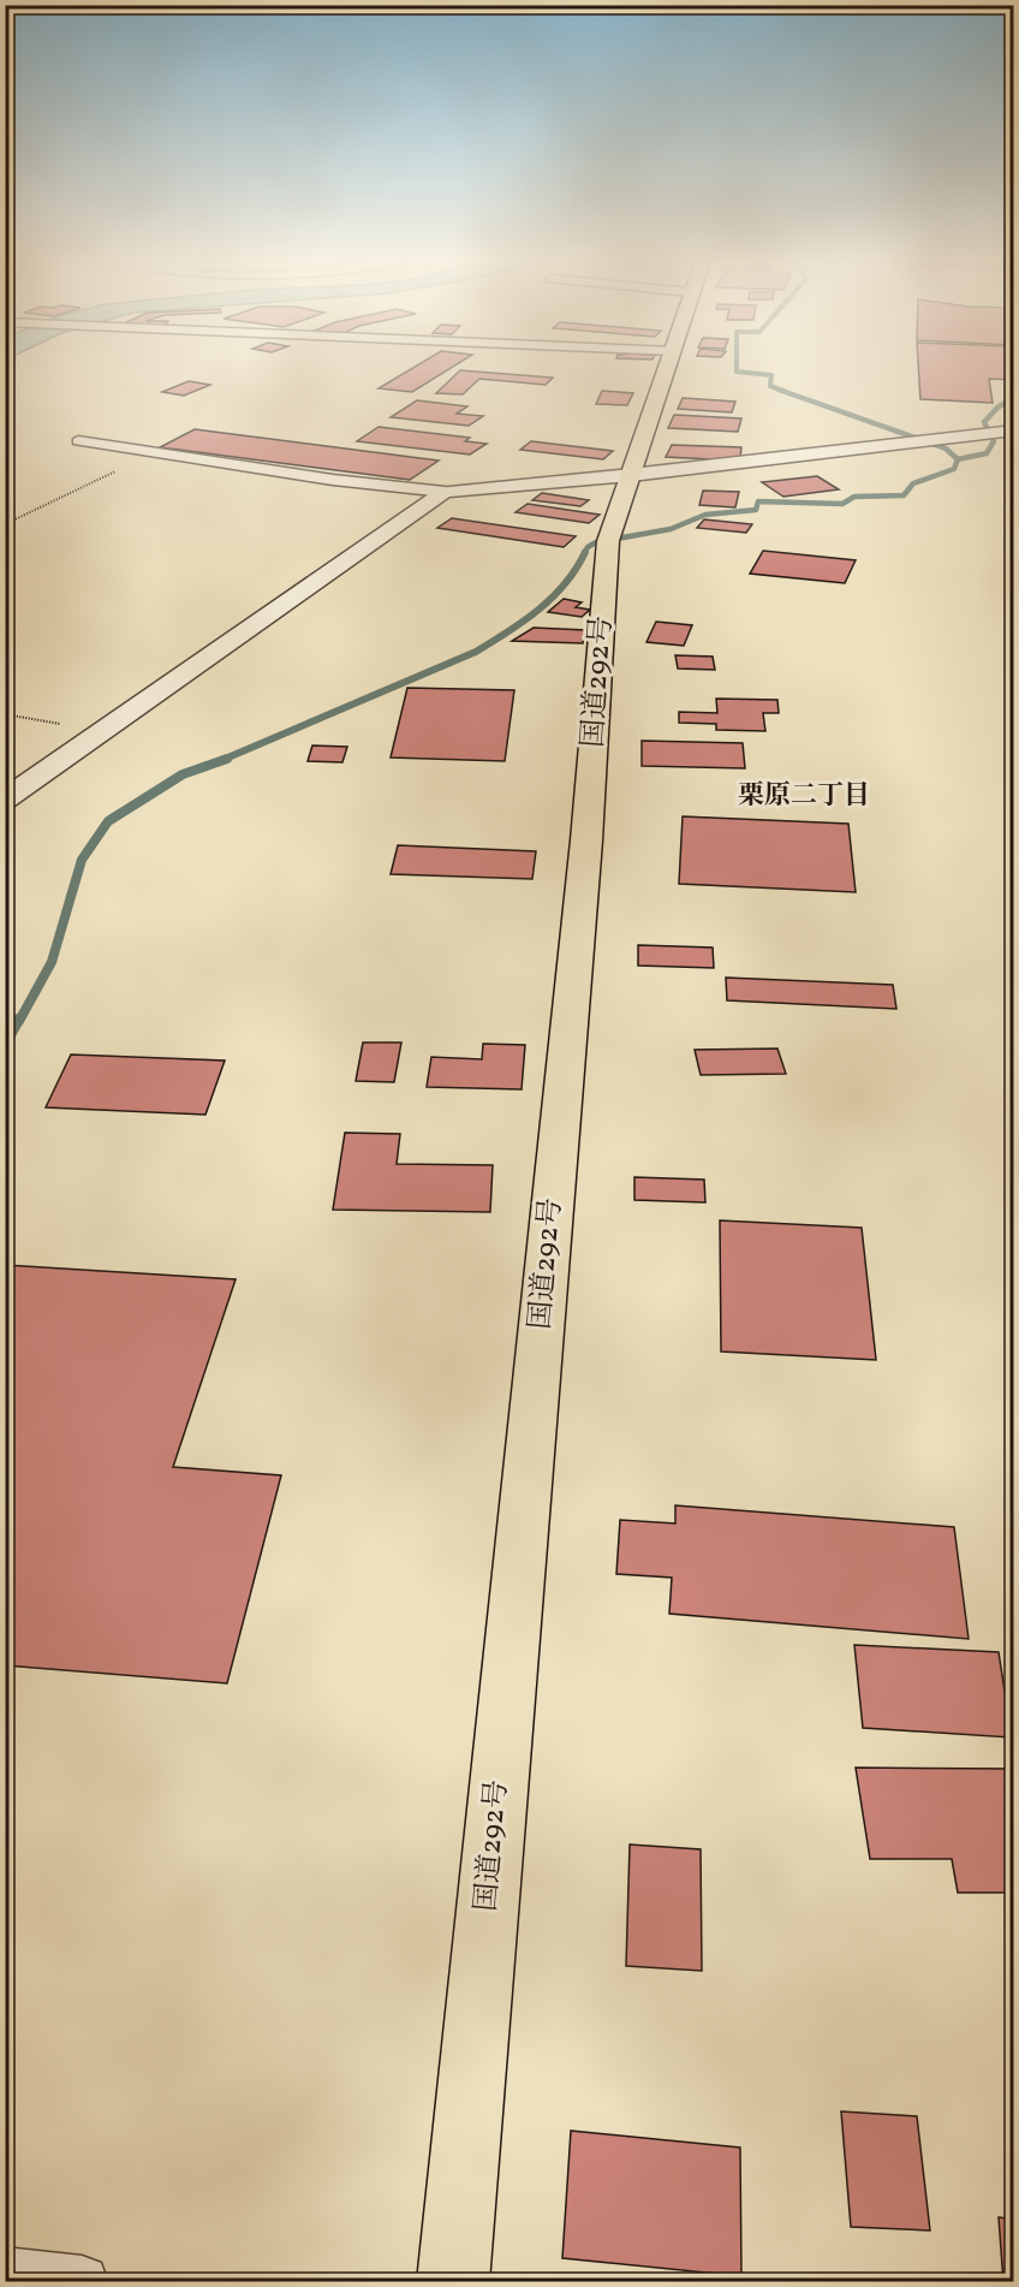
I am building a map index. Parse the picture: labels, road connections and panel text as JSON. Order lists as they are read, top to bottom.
{
  "streets": {
    "highway": ["国道292号"]
  },
  "districts": ["栗原二丁目"]
}
